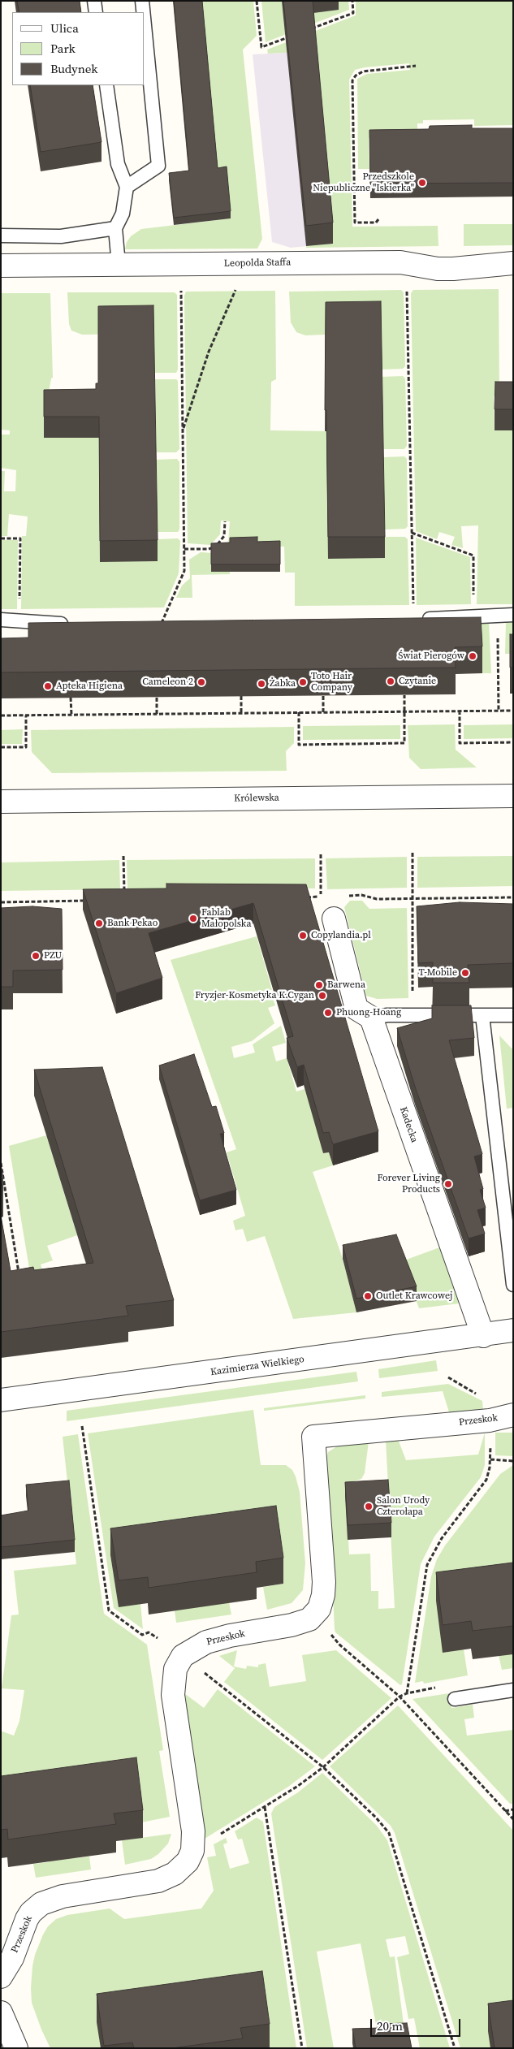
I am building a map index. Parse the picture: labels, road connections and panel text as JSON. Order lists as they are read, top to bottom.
{
  "streets": {
    "street": [
      "Leopolda Staffa",
      "Królewska",
      "Kadecka",
      "Kazimierza Wielkiego",
      "Przeskok"
    ]
  },
  "crossings": [
    ["Kadecka", "Kazimierza Wielkiego"]
  ],
  "places": [
    "Przedszkole Niepubliczne \"Iskierka\"",
    "Świat Pierogów",
    "Czytanie",
    "Cameleon 2",
    "Toto Hair Company",
    "Żabka",
    "Apteka Higiena",
    "Fablab Małopolska",
    "Bank Pekao",
    "Copylandia.pl",
    "PZU",
    "T-Mobile",
    "Barwena",
    "Fryzjer-Kosmetyka K.Cygan",
    "Phuong-Hoang",
    "Forever Living Products",
    "Outlet Krawcowej",
    "Salon Urody Czterołapa"
  ],
  "legend": ["Ulica", "Park", "Budynek"],
  "scale_bar": "20 m"
}
